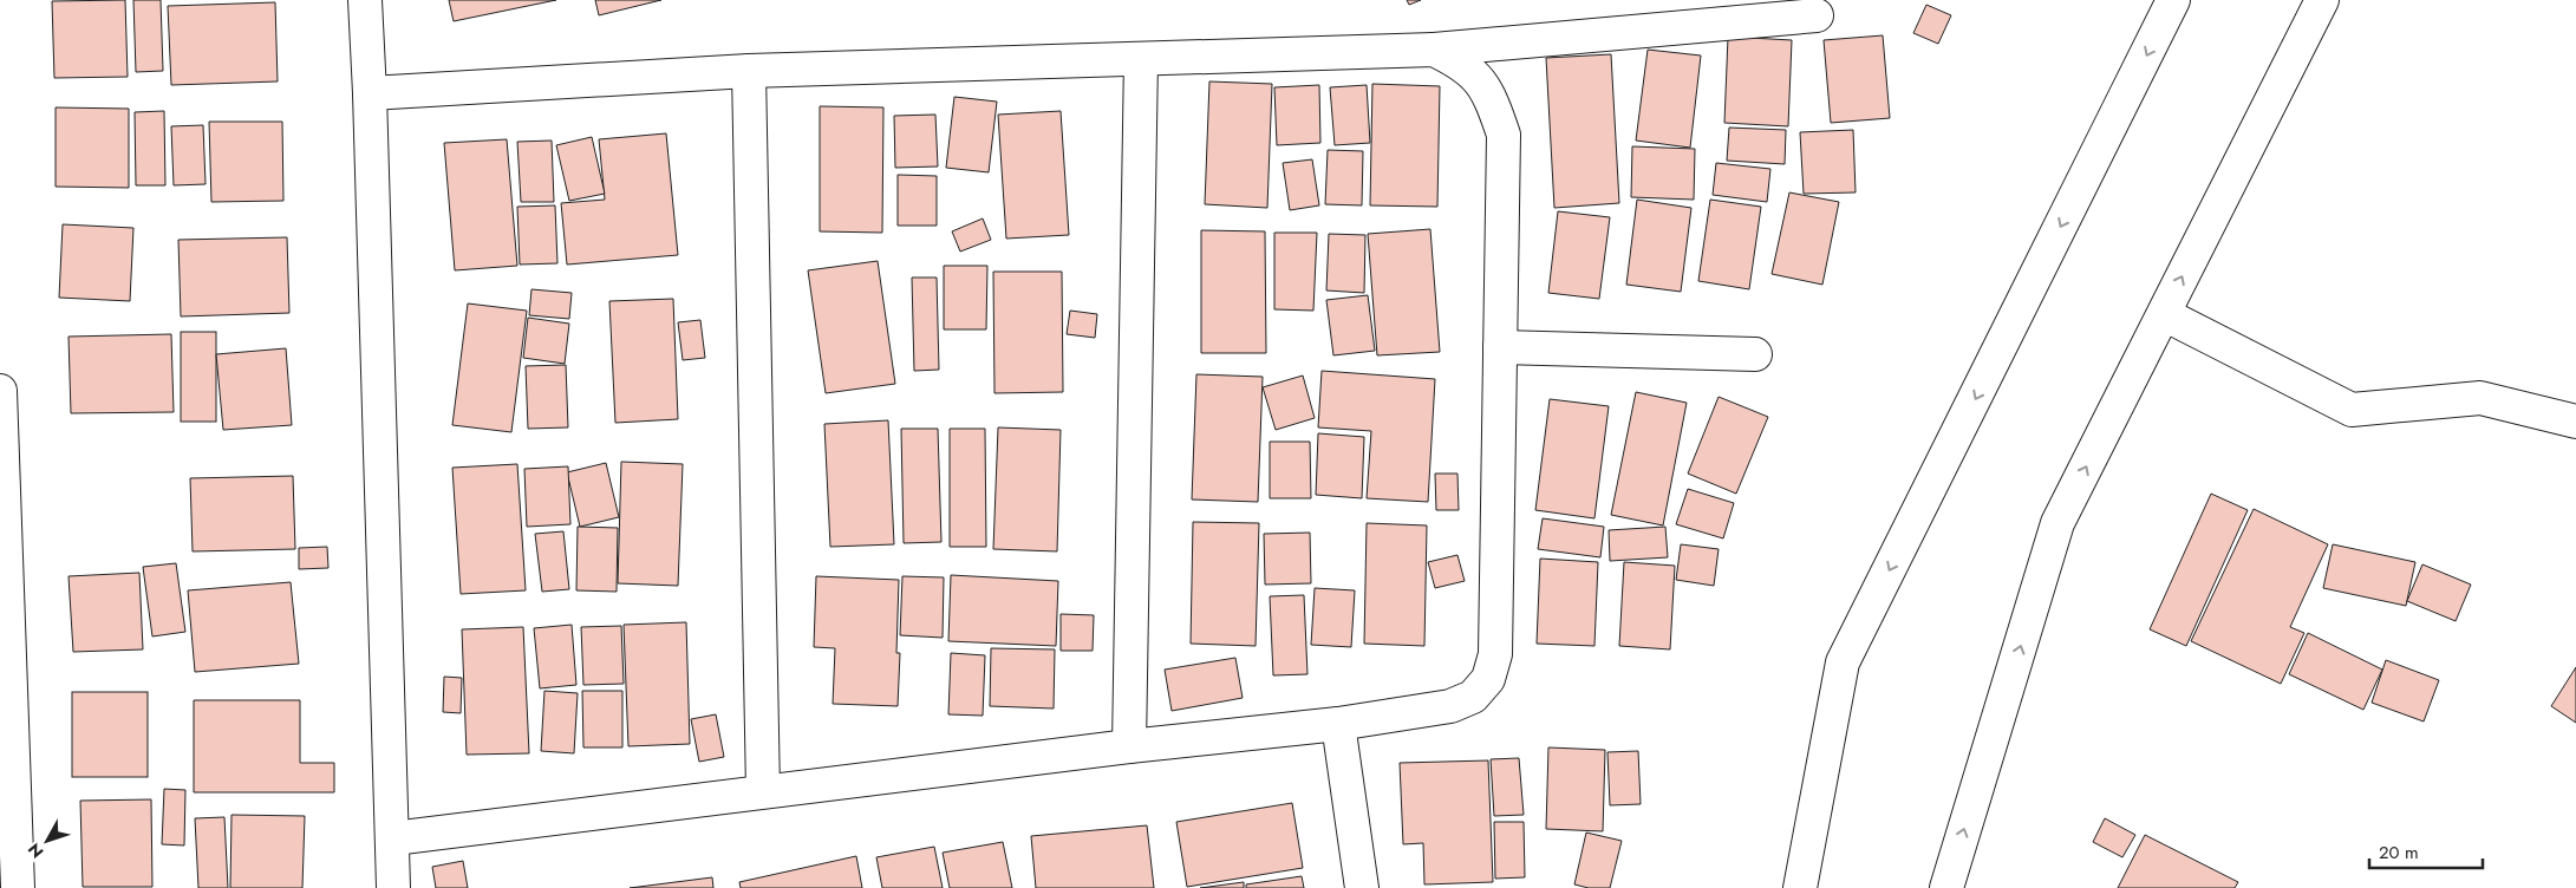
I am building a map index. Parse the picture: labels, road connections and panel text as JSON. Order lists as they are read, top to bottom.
{
  "scale_bar": "20 m",
  "north": "bottom left"
}
